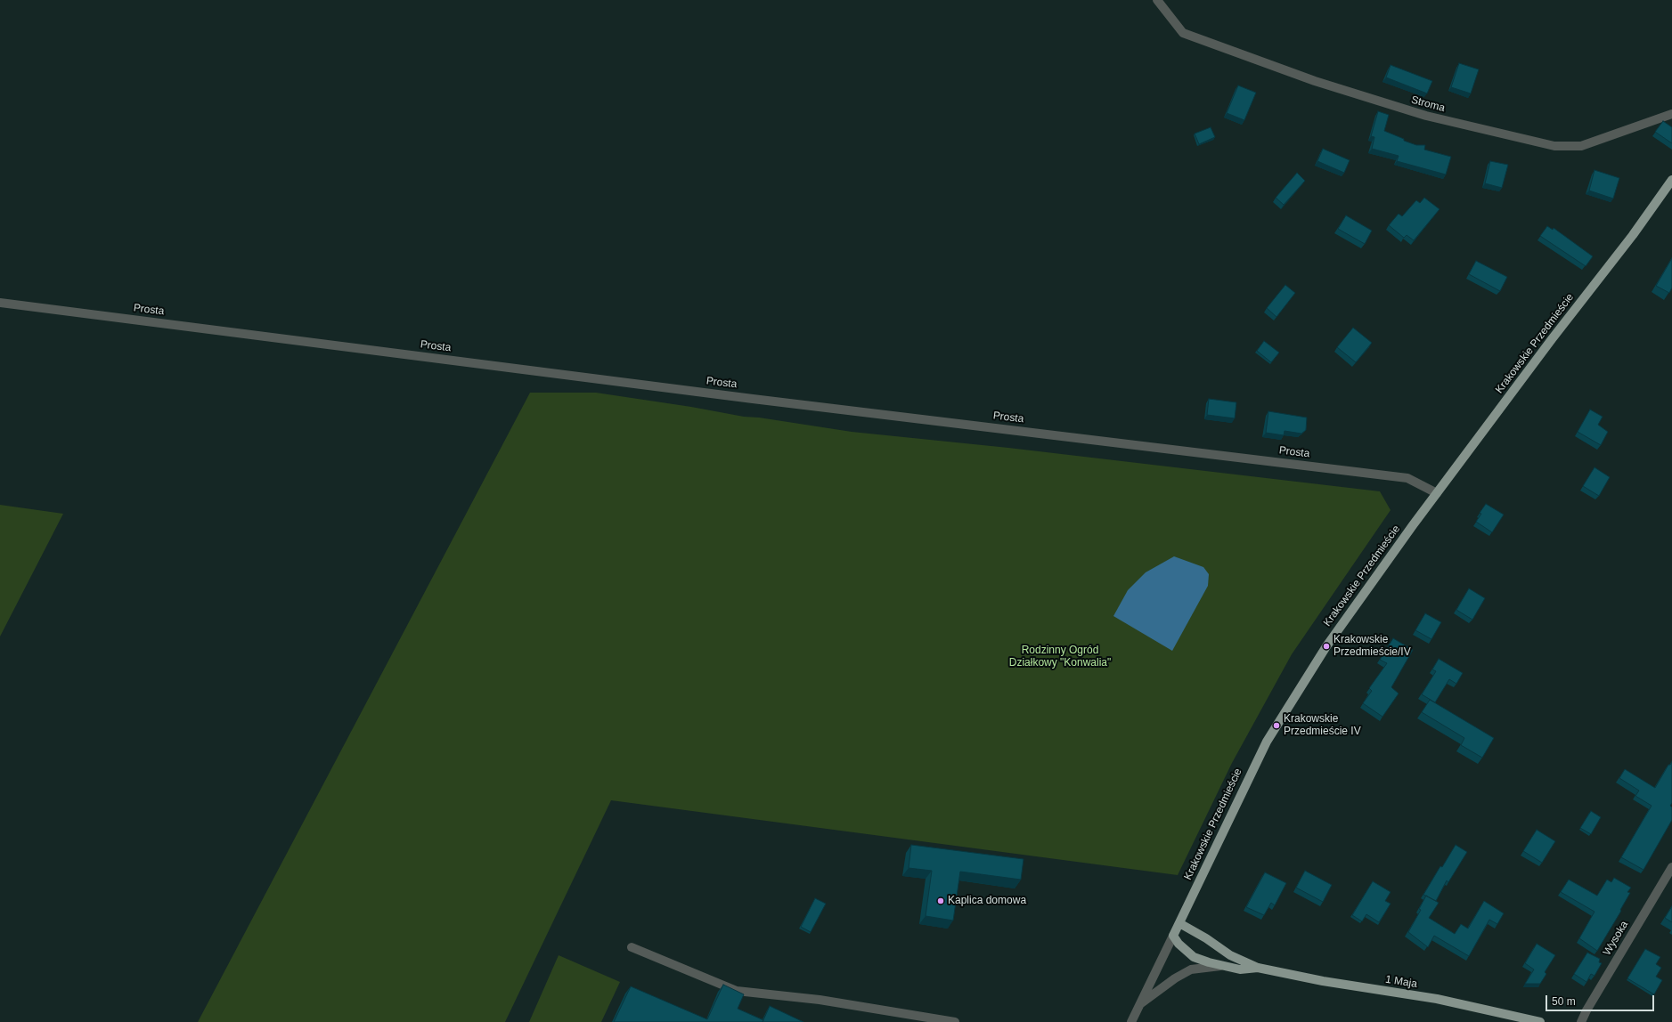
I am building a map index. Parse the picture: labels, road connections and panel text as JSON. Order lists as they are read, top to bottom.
{
  "streets": {
    "main road": ["Krakowskie Przedmieście", "1 Maja"],
    "street": ["Stroma", "Prosta", "Wysoka"]
  },
  "crossings": [
    ["Prosta", "Krakowskie Przedmieście"],
    ["Krakowskie Przedmieście", "1 Maja"]
  ],
  "parks": ["Rodzinny Ogród Działkowy \"Konwalia\""],
  "places": ["Krakowskie Przedmieście/IV", "Krakowskie Przedmieście IV", "Kaplica domowa"],
  "scale_bar": "50 m"
}
